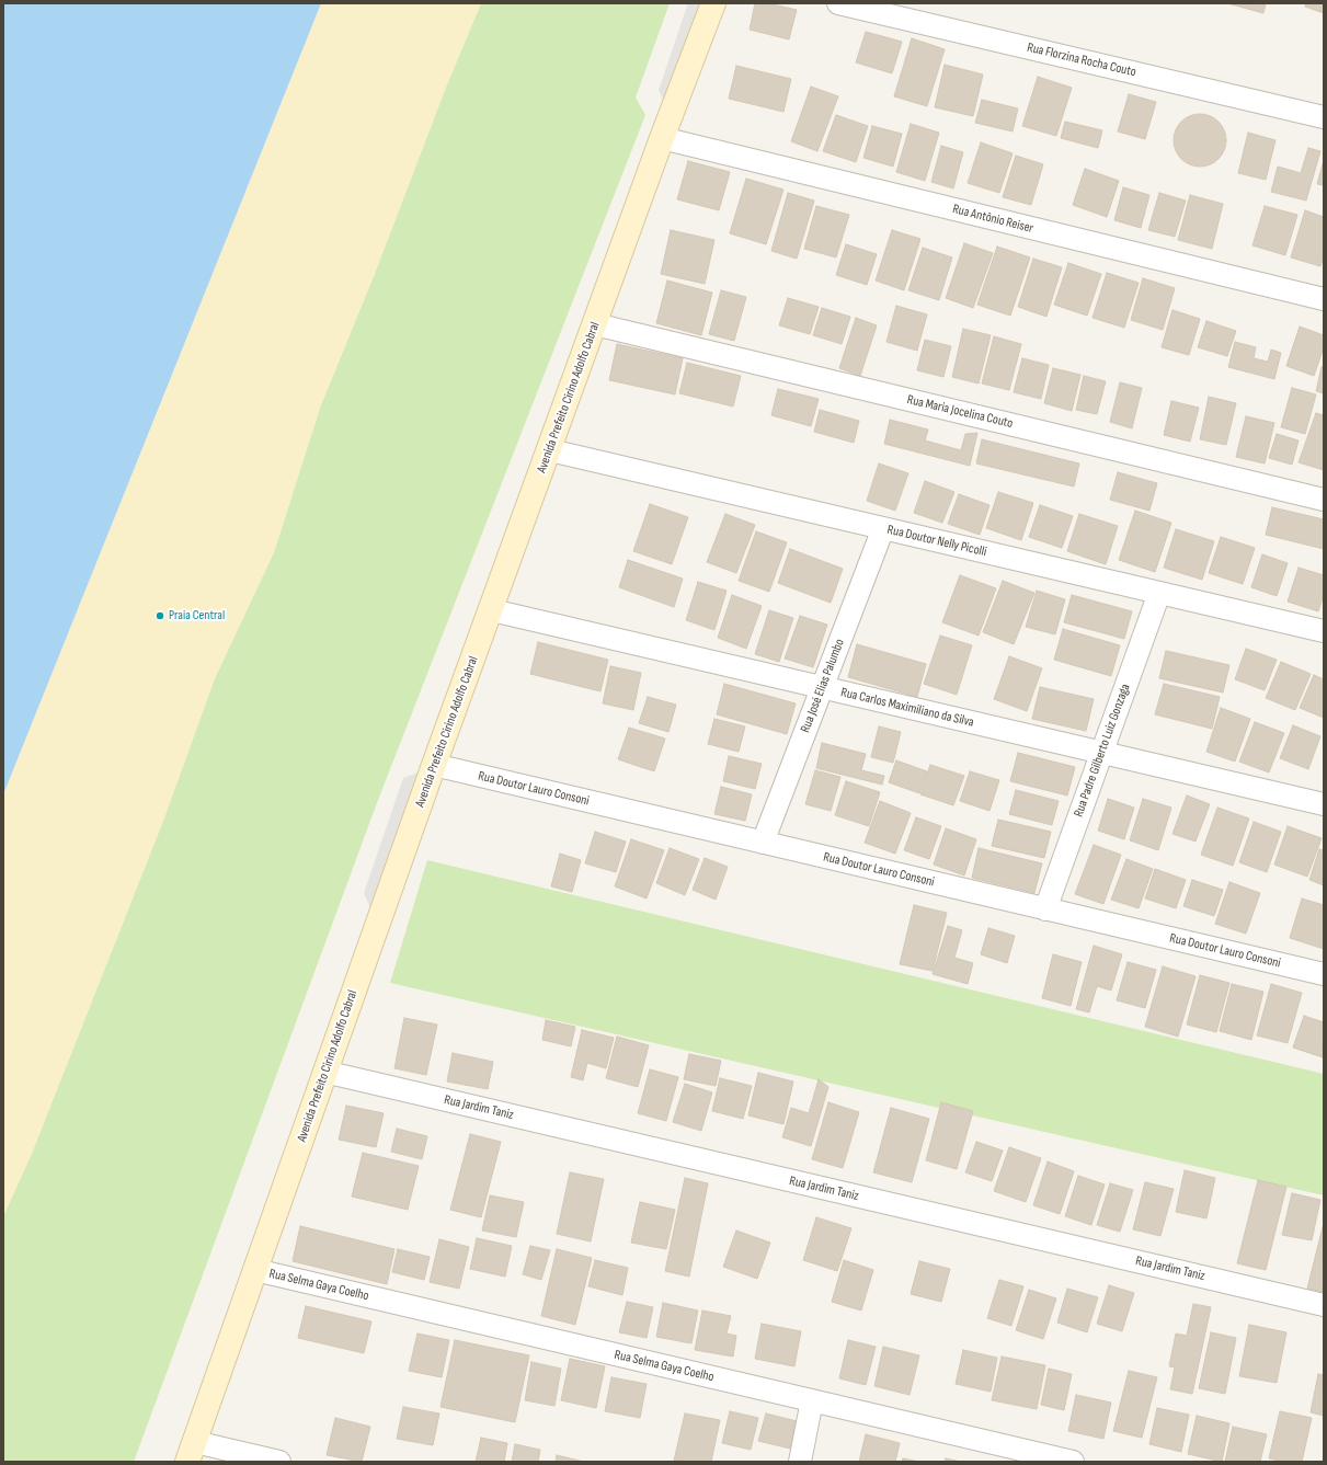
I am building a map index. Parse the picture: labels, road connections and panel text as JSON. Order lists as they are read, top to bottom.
{
  "streets": {
    "main road": ["Avenida Prefeito Cirino Adolfo Cabral"],
    "street": [
      "Rua Florzina Rocha Couto",
      "Rua Antônio Reiser",
      "Rua Maria Jocelina Couto",
      "Rua Doutor Nelly Picolli",
      "Rua José Elias Palumbo",
      "Rua Carlos Maximiliano da Silva",
      "Rua Padre Gilberto Luiz Gonzaga",
      "Rua Doutor Lauro Consoni",
      "Rua Jardim Taniz",
      "Rua Selma Gaya Coelho"
    ]
  },
  "crossings": [
    ["Rua Antônio Reiser", "Avenida Prefeito Cirino Adolfo Cabral"],
    ["Avenida Prefeito Cirino Adolfo Cabral", "Rua Maria Jocelina Couto"],
    ["Avenida Prefeito Cirino Adolfo Cabral", "Rua Doutor Nelly Picolli"],
    ["Avenida Prefeito Cirino Adolfo Cabral", "Rua Carlos Maximiliano da Silva"],
    ["Avenida Prefeito Cirino Adolfo Cabral", "Rua Doutor Lauro Consoni"],
    ["Avenida Prefeito Cirino Adolfo Cabral", "Rua Jardim Taniz"],
    ["Avenida Prefeito Cirino Adolfo Cabral", "Rua Selma Gaya Coelho"],
    ["Rua Doutor Nelly Picolli", "Rua José Elias Palumbo"],
    ["Rua Doutor Nelly Picolli", "Rua Padre Gilberto Luiz Gonzaga"],
    ["Rua José Elias Palumbo", "Rua Carlos Maximiliano da Silva"],
    ["Rua José Elias Palumbo", "Rua Doutor Lauro Consoni"],
    ["Rua Carlos Maximiliano da Silva", "Rua Padre Gilberto Luiz Gonzaga"],
    ["Rua Padre Gilberto Luiz Gonzaga", "Rua Doutor Lauro Consoni"]
  ],
  "places": ["Praia Central"]
}
